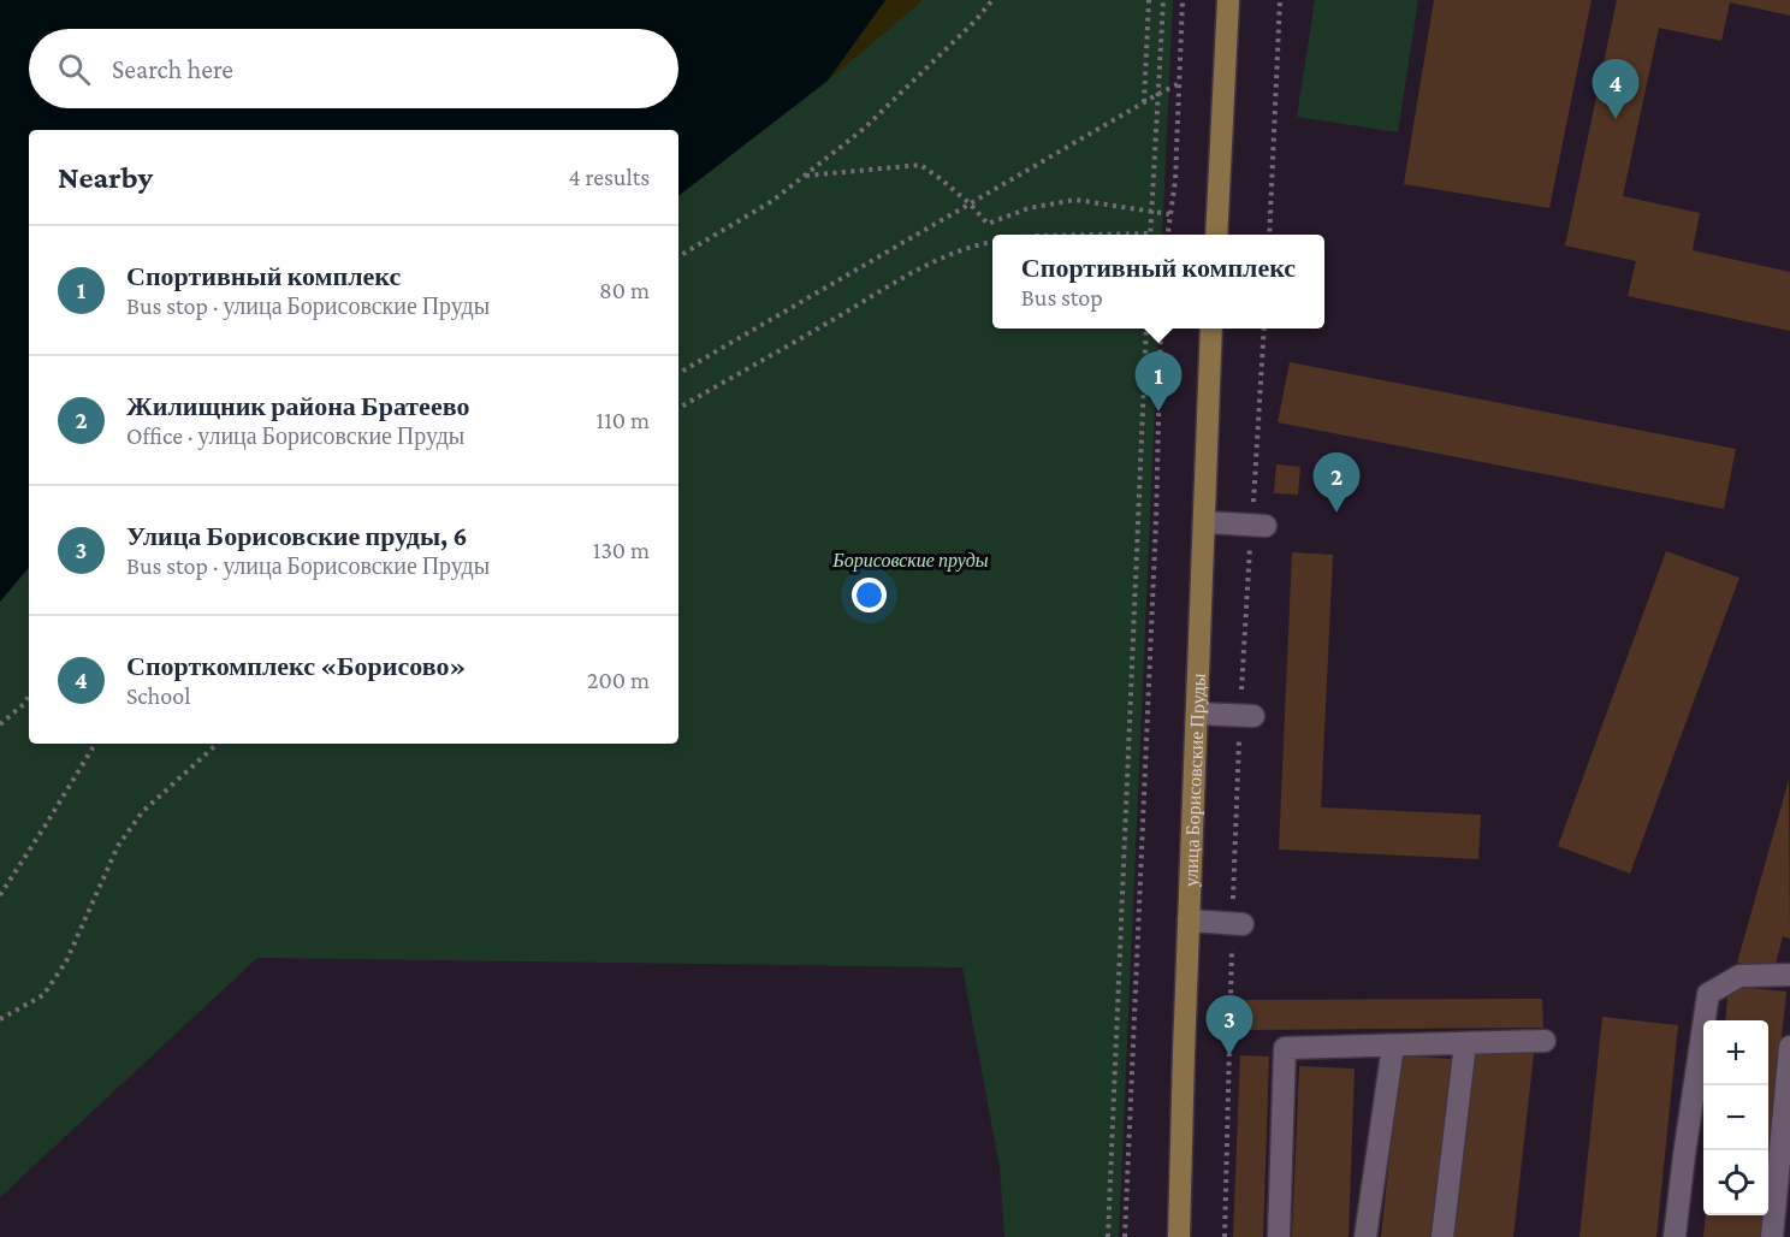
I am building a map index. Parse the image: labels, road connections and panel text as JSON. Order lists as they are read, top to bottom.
{
  "streets": {
    "main road": ["улица Борисовские Пруды"]
  },
  "parks": ["Борисовские пруды"],
  "page": {
    "search": "Search here",
    "pins": [
      "4",
      "1",
      "2",
      "3"
    ],
    "heading": ["Nearby", "4 results"],
    "list": [
      {
        "mark": "1",
        "name": "Спортивный комплекс",
        "note": "Bus stop · улица Борисовские Пруды",
        "value": "80 m"
      },
      {
        "mark": "2",
        "name": "Жилищник района Братеево",
        "note": "Office · улица Борисовские Пруды",
        "value": "110 m"
      },
      {
        "mark": "3",
        "name": "Улица Борисовские пруды, 6",
        "note": "Bus stop · улица Борисовские Пруды",
        "value": "130 m"
      },
      {
        "mark": "4",
        "name": "Спорткомплекс «Борисово»",
        "note": "School",
        "value": "200 m"
      }
    ],
    "popup": ["Спортивный комплекс", "Bus stop"],
    "map_buttons": ["+", "−"]
  }
}
